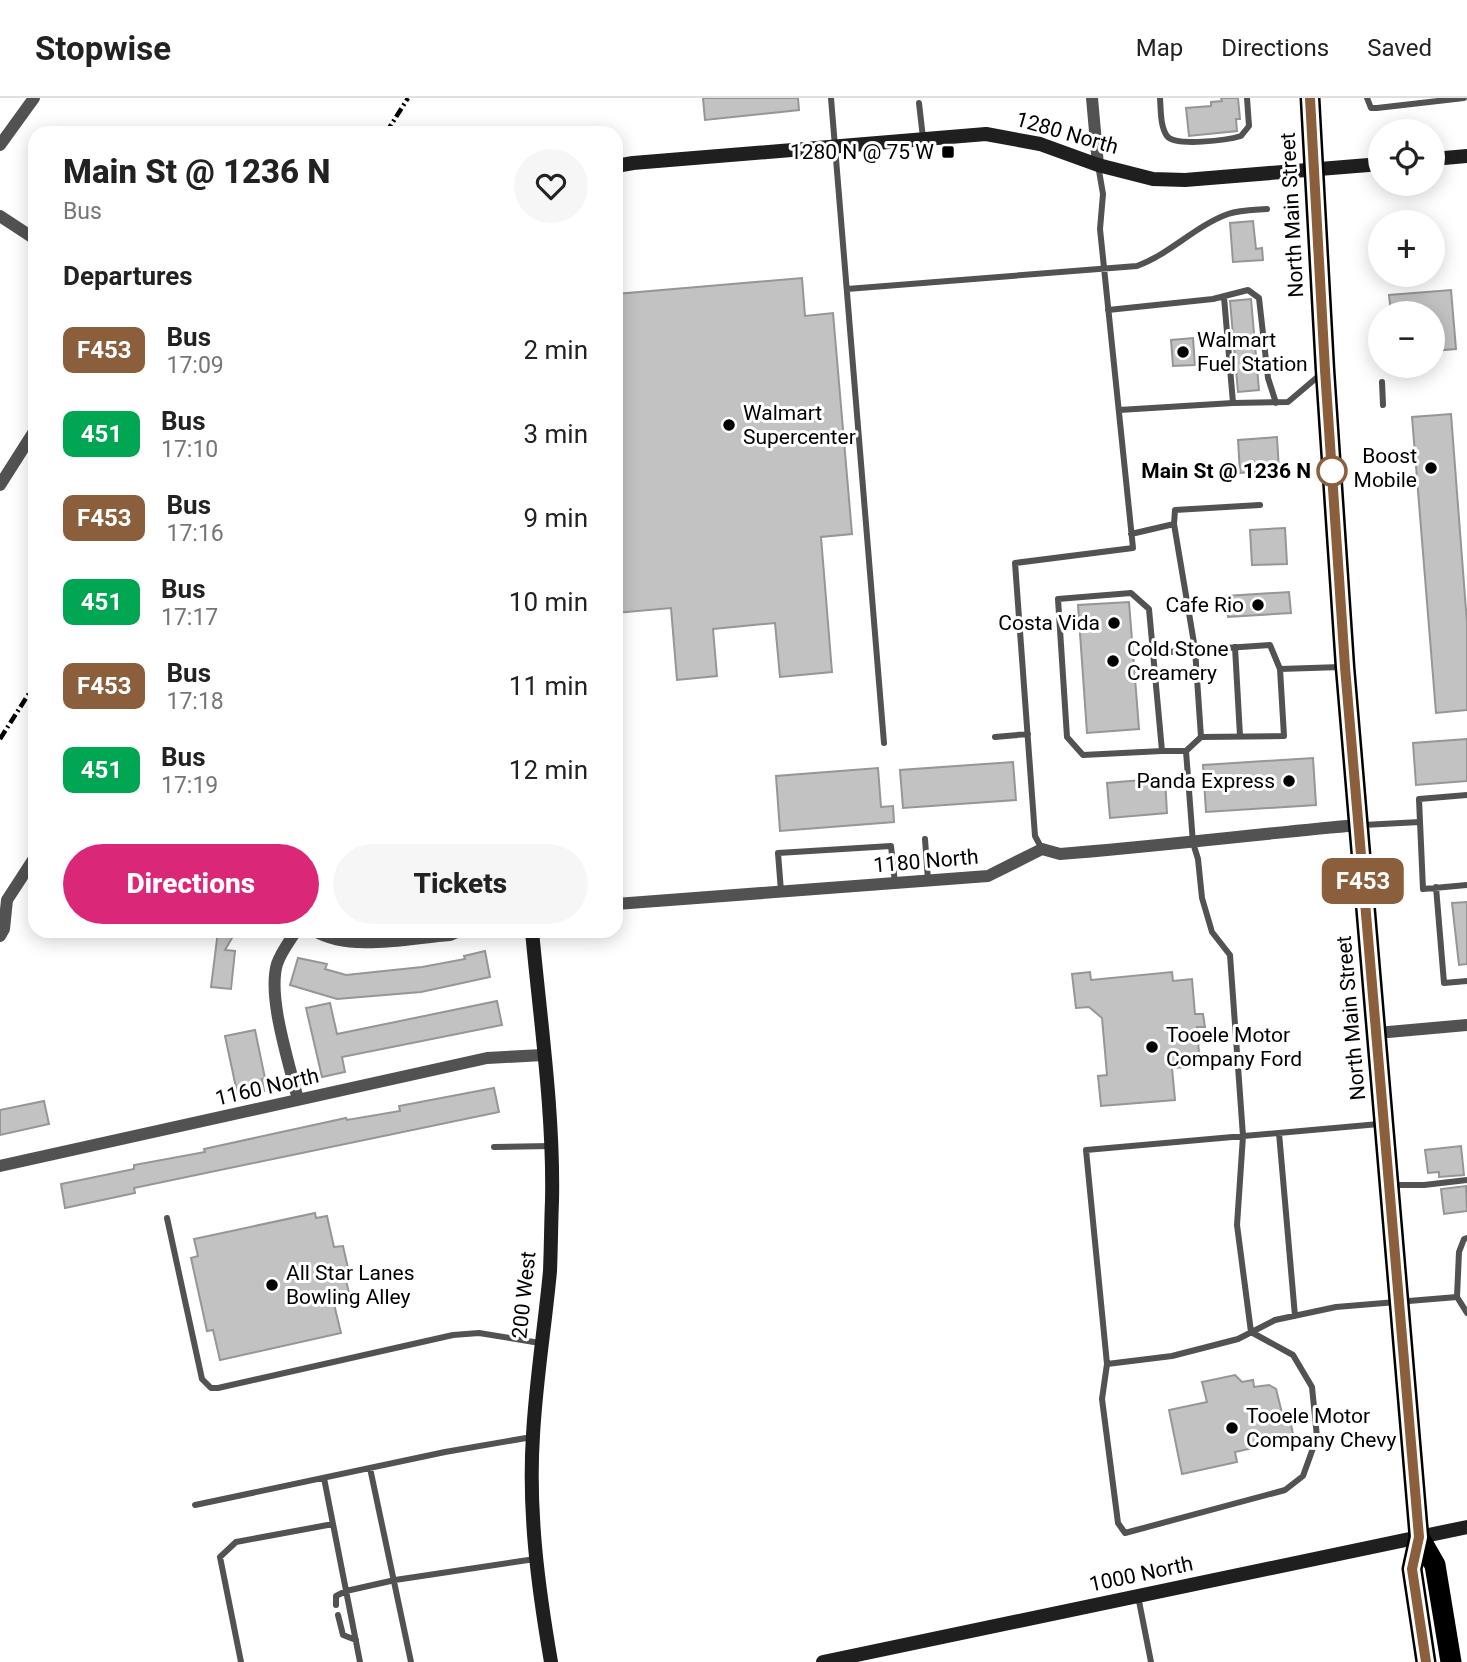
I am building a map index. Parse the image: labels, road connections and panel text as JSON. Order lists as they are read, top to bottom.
{
  "streets": {
    "highway": ["North Main Street"],
    "street": [
      "1280 North",
      "1180 North",
      "1160 North",
      "200 West",
      "1000 North"
    ]
  },
  "crossings": [
    ["1280 North", "North Main Street"],
    ["North Main Street", "1000 North"],
    ["1160 North", "200 West"]
  ],
  "places": {
    "transit": ["1280 N @ 75 W"],
    "other": [
      "Walmart Fuel Station",
      "Walmart Supercenter",
      "Boost Mobile",
      "Main St @ 1236 N",
      "Cafe Rio",
      "Costa Vida",
      "Cold Stone Creamery",
      "Panda Express",
      "Tooele Motor Company Ford",
      "All Star Lanes Bowling Alley",
      "Tooele Motor Company Chevy"
    ]
  },
  "lines": ["bus line F453"],
  "page": {
    "header": "Stopwise",
    "nav": ["Map", "Directions", "Saved"],
    "on_map": "F453",
    "map_buttons": ["+", "−"],
    "heading": [
      ["Main St @ 1236 N", "Bus"],
      "Departures"
    ],
    "list": [
      {
        "mark": "F453",
        "name": "Bus",
        "note": "17:09",
        "value": "2 min"
      },
      {
        "mark": "451",
        "name": "Bus",
        "note": "17:10",
        "value": "3 min"
      },
      {
        "mark": "F453",
        "name": "Bus",
        "note": "17:16",
        "value": "9 min"
      },
      {
        "mark": "451",
        "name": "Bus",
        "note": "17:17",
        "value": "10 min"
      },
      {
        "mark": "F453",
        "name": "Bus",
        "note": "17:18",
        "value": "11 min"
      },
      {
        "mark": "451",
        "name": "Bus",
        "note": "17:19",
        "value": "12 min"
      }
    ],
    "buttons": ["Directions", "Tickets"]
  }
}
